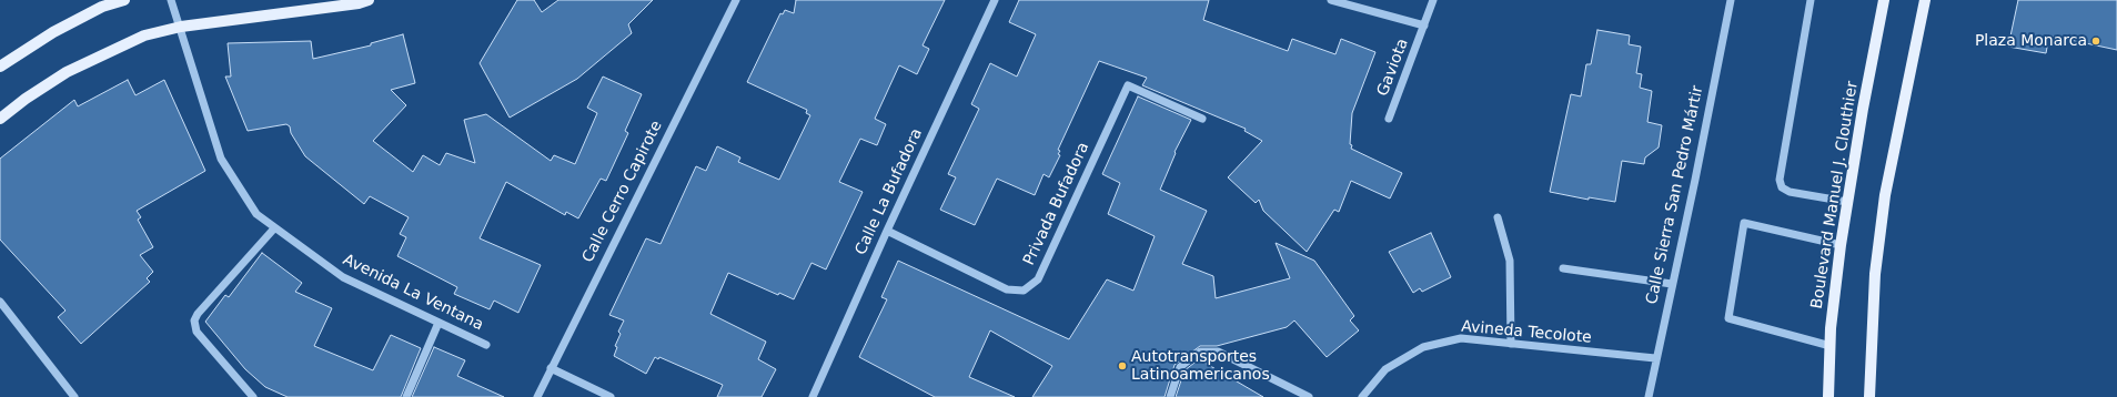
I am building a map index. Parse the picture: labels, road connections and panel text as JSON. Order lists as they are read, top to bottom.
{
  "streets": {
    "main road": ["Boulevard Manuel J. Clouthier"],
    "street": [
      "Gaviota",
      "Calle Cerro Capirote",
      "Calle La Bufadora",
      "Calle Sierra San Pedro Mártir",
      "Privada Bufadora",
      "Avenida La Ventana",
      "Avineda Tecolote"
    ]
  },
  "crossings": [
    ["Calle La Bufadora", "Privada Bufadora"],
    ["Calle Sierra San Pedro Mártir", "Avineda Tecolote"]
  ],
  "places": ["Plaza Monarca", "Autotransportes Latinoamericanos"]
}
